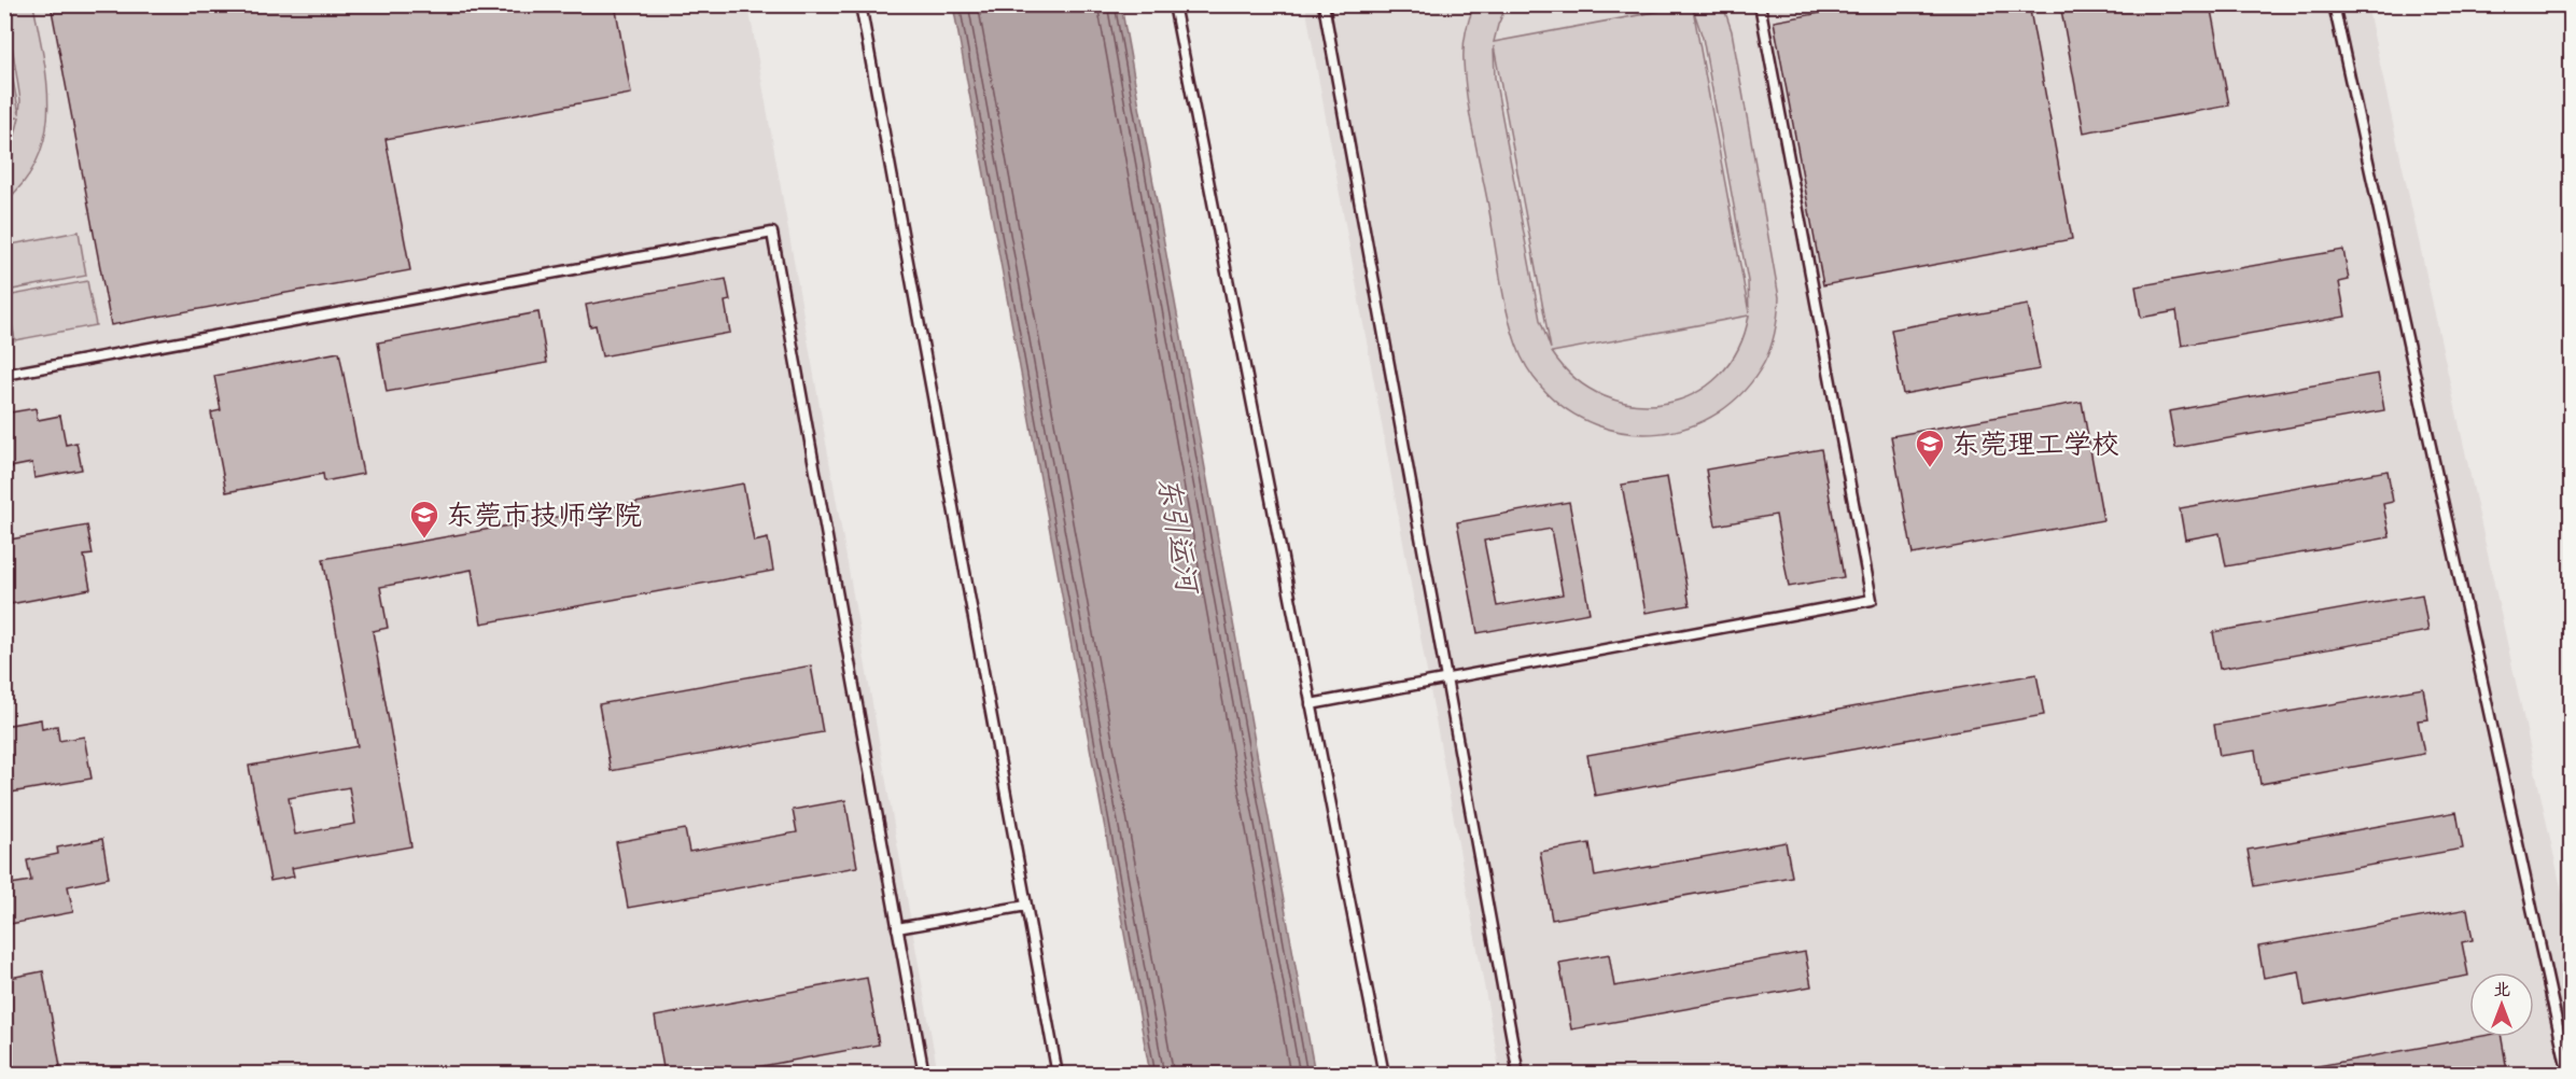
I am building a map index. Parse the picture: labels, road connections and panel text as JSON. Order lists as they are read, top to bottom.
{
  "water": ["东引运河"],
  "places": {
    "school or university": ["东莞理工学校", "东莞市技师学院"]
  },
  "north": "top"
}
